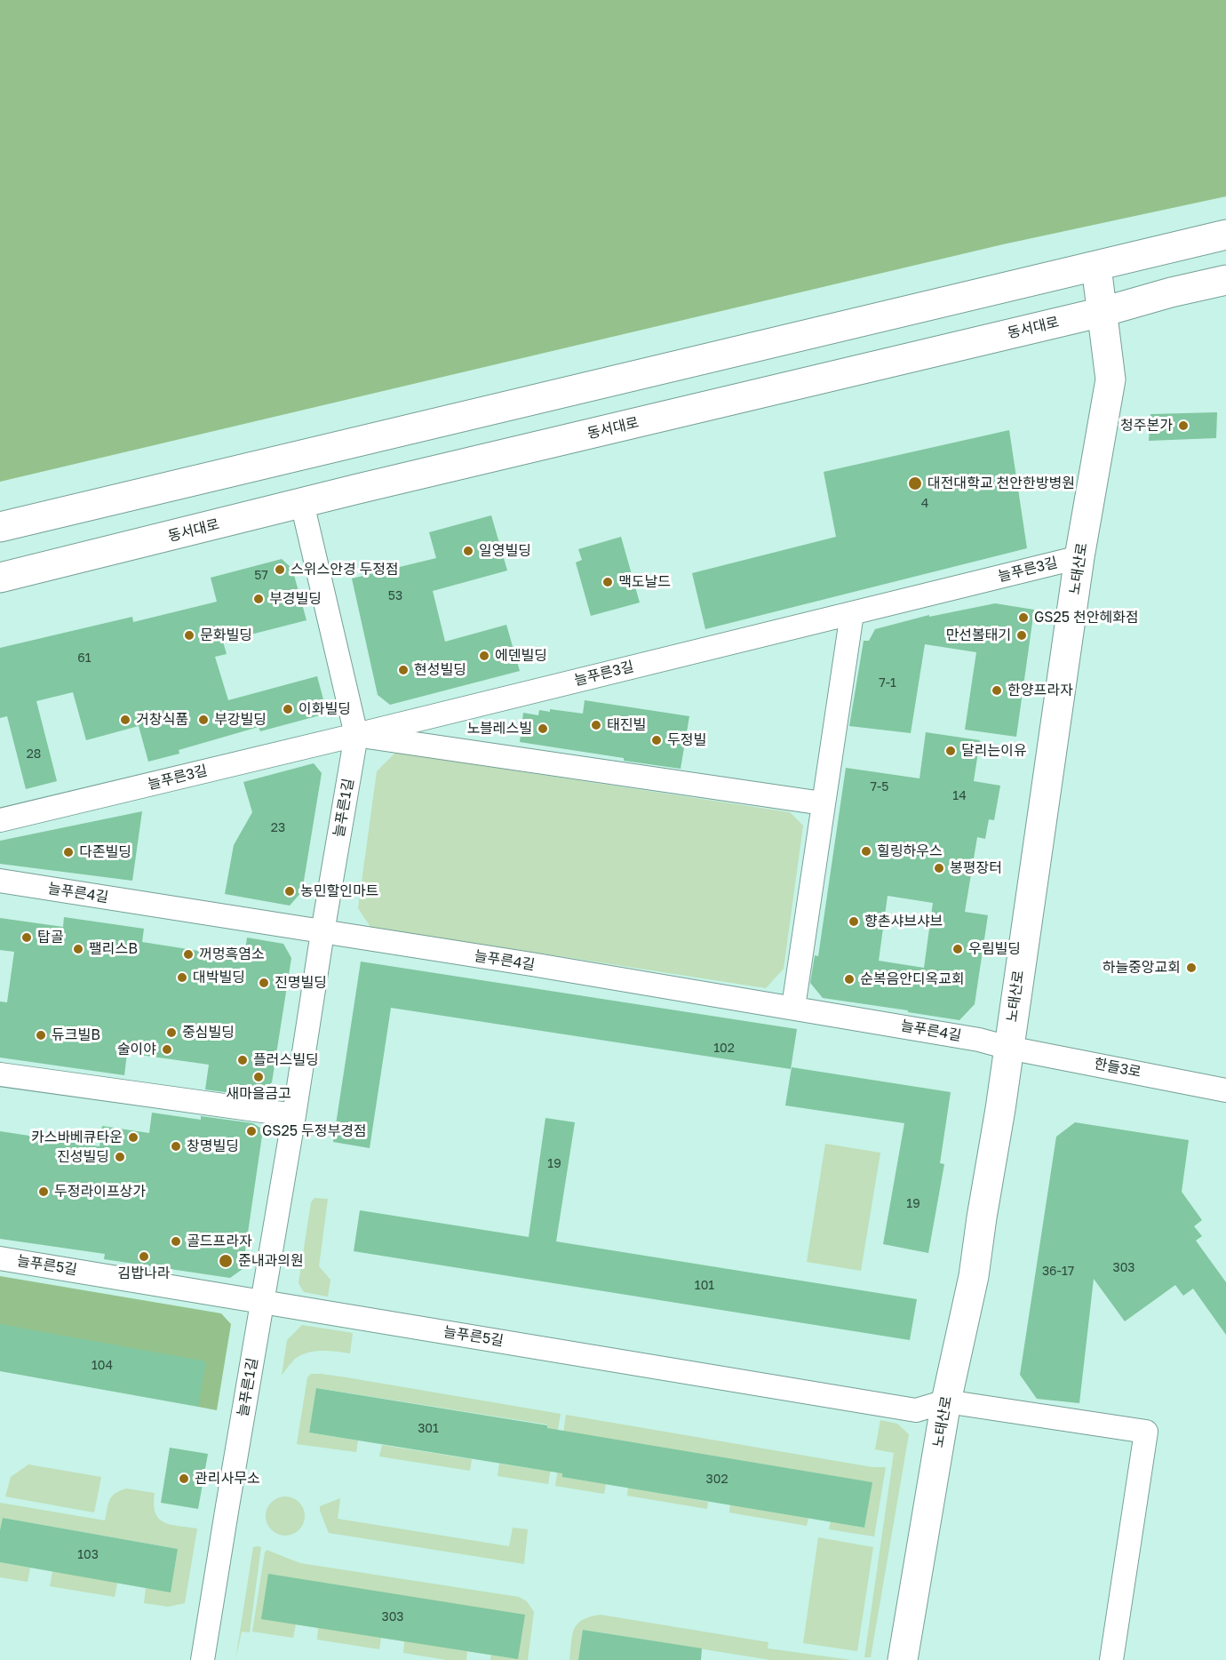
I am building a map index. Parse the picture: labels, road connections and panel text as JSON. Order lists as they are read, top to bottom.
{
  "streets": {
    "main road": ["동서대로", "노태산로"],
    "street": [
      "늘푸른3길",
      "늘푸른1길",
      "늘푸른4길",
      "한들3로",
      "늘푸른5길"
    ]
  },
  "crossings": [
    ["동서대로", "노태산로"],
    ["동서대로", "늘푸른1길"],
    ["노태산로", "늘푸른3길"],
    ["노태산로", "늘푸른4길"],
    ["노태산로", "한들3로"],
    ["노태산로", "늘푸른5길"],
    ["늘푸른3길", "늘푸른1길"],
    ["늘푸른1길", "늘푸른4길"],
    ["늘푸른1길", "늘푸른5길"],
    ["늘푸른4길", "한들3로"]
  ],
  "places": [
    "청주본가",
    "대전대학교 천안한방병원",
    "일영빌딩",
    "스위스안경 두정점",
    "맥도날드",
    "부경빌딩",
    "GS25 천안헤화점",
    "문화빌딩",
    "만선볼태기",
    "에덴빌딩",
    "현성빌딩",
    "한양프라자",
    "이화빌딩",
    "거창식품",
    "부강빌딩",
    "태진빌",
    "노블레스빌",
    "두정빌",
    "달리는이유",
    "힐링하우스",
    "다존빌딩",
    "봉평장터",
    "농민할인마트",
    "향촌샤브샤브",
    "탑골",
    "팰리스B",
    "우림빌딩",
    "꺼멍흑염소",
    "하늘중앙교회",
    "대박빌딩",
    "순복음안디옥교회",
    "진명빌딩",
    "중심빌딩",
    "듀크빌B",
    "술이야",
    "플러스빌딩",
    "새마을금고",
    "GS25 두정부경점",
    "카스바베큐타운",
    "창명빌딩",
    "진성빌딩",
    "두정라이프상가",
    "골드프라자",
    "김밥나라",
    "준내과의원",
    "관리사무소"
  ],
  "house_numbers": [
    "4",
    "57",
    "53",
    "61",
    "7-1",
    "28",
    "7-5",
    "14",
    "23",
    "102",
    "19",
    "19",
    "303",
    "36-17",
    "101",
    "104",
    "301",
    "302",
    "103",
    "303"
  ]
}
